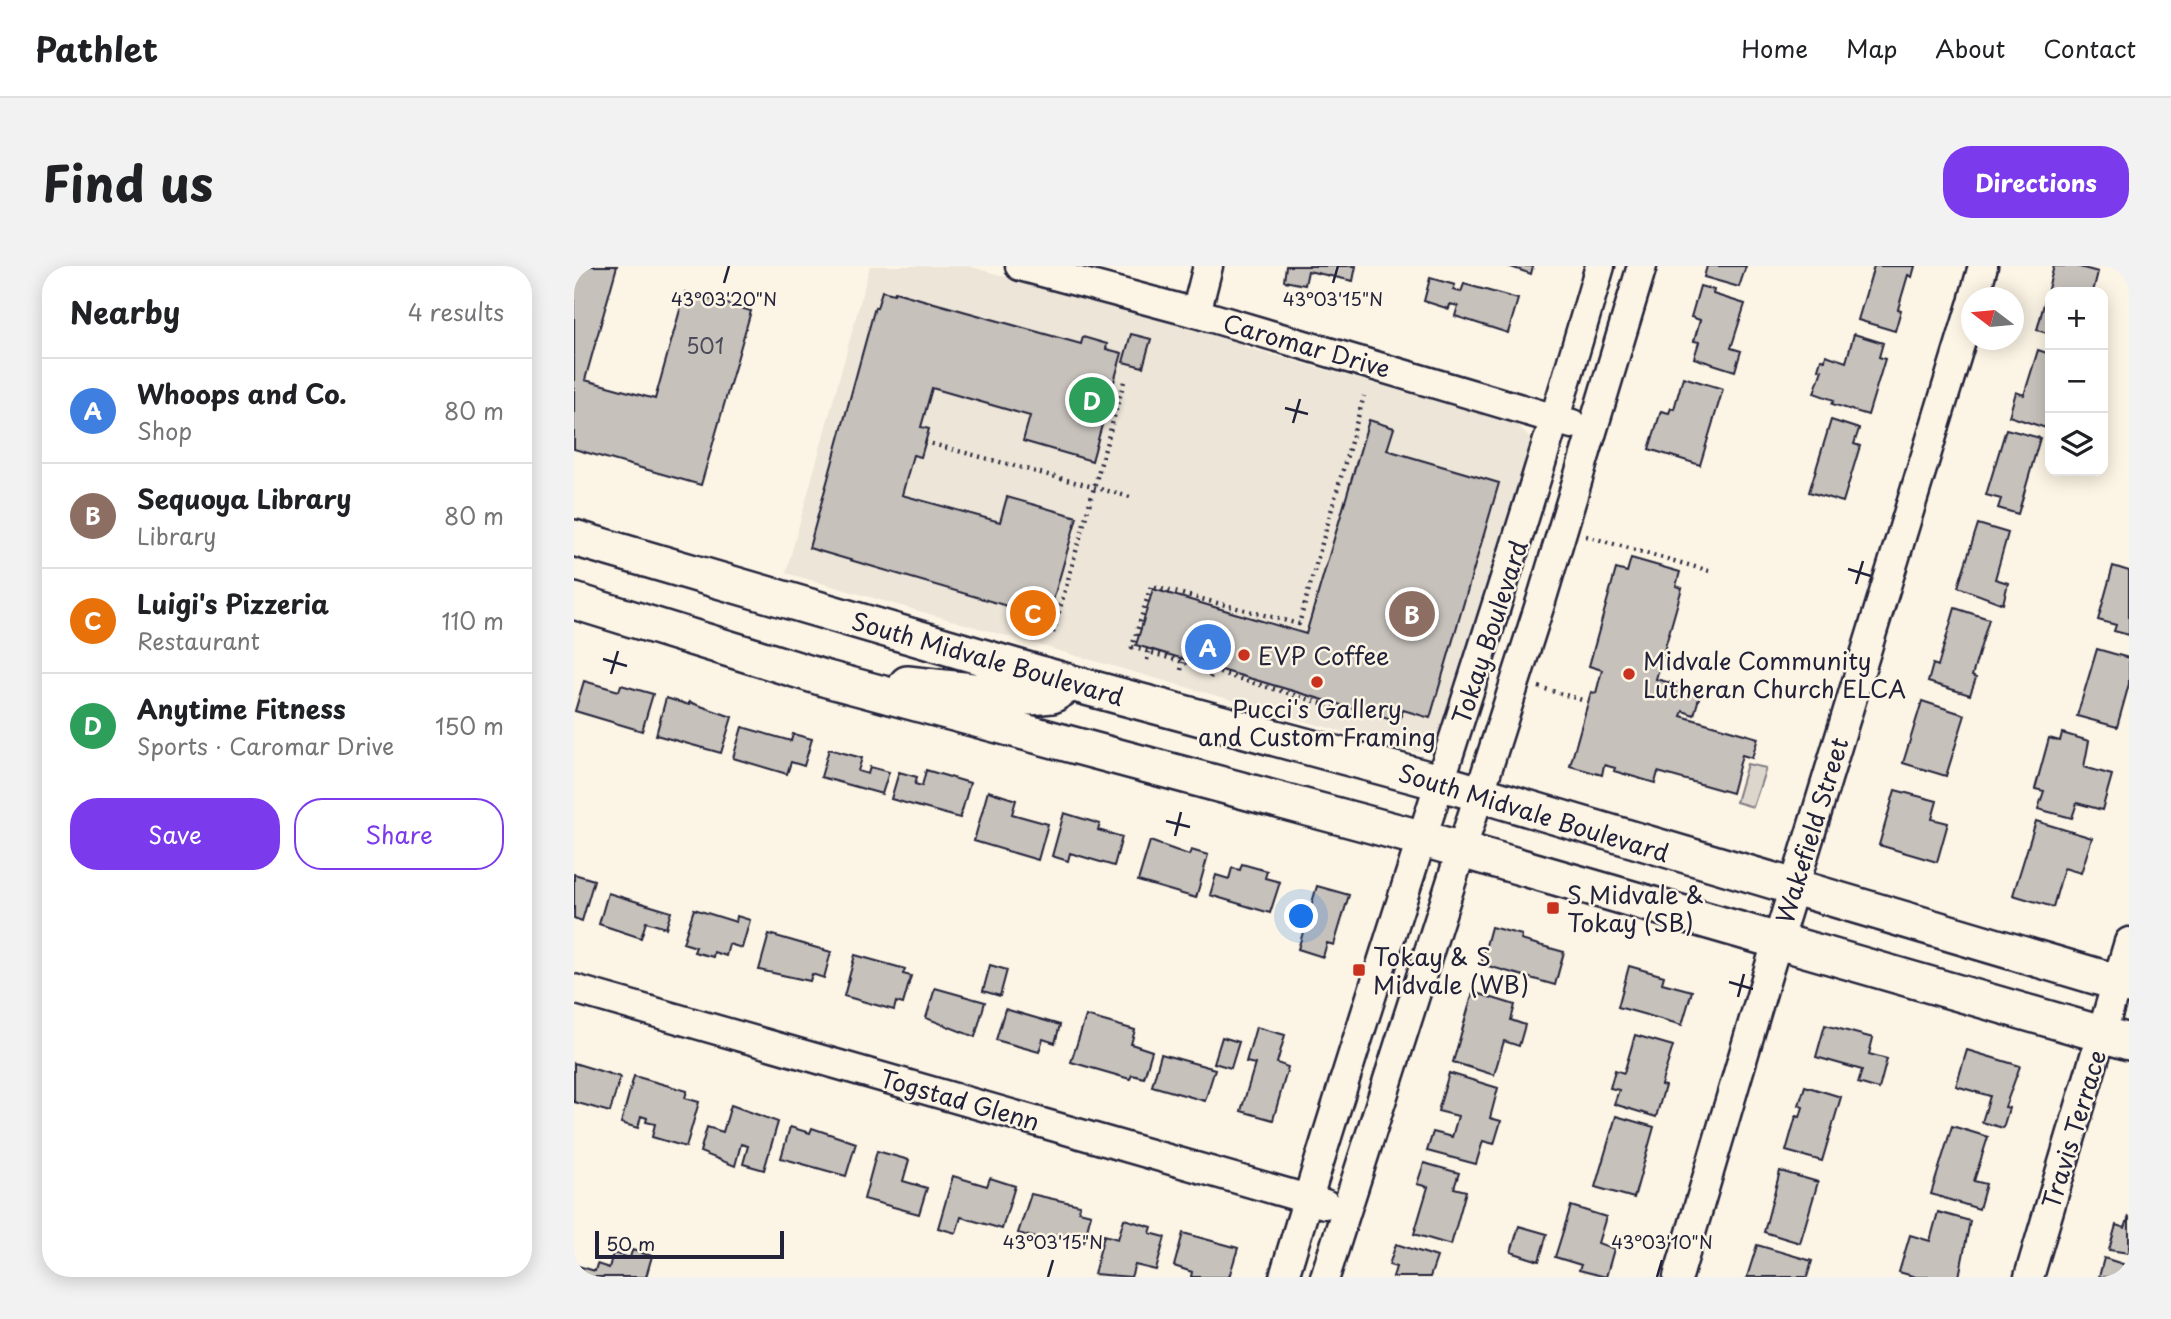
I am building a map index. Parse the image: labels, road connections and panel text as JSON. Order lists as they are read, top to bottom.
{
  "streets": {
    "main road": ["South Midvale Boulevard"],
    "street": [
      "Caromar Drive",
      "Tokay Boulevard",
      "Wakefield Street",
      "Togstad Glenn",
      "Travis Terrace"
    ]
  },
  "crossings": [
    ["Caromar Drive", "Tokay Boulevard"],
    ["Tokay Boulevard", "South Midvale Boulevard"],
    ["Tokay Boulevard", "Togstad Glenn"],
    ["South Midvale Boulevard", "Wakefield Street"],
    ["South Midvale Boulevard", "Travis Terrace"]
  ],
  "places": {
    "other": ["EVP Coffee", "Midvale Community Lutheran Church ELCA", "Pucci's Gallery and Custom Framing"],
    "transit": ["S Midvale & Tokay (SB)", "Tokay & S Midvale (WB)"]
  },
  "house_numbers": ["501"],
  "scale_bar": "50 m",
  "north": "left",
  "page": {
    "header": "Pathlet",
    "nav": [
      "Home",
      "Map",
      "About",
      "Contact"
    ],
    "title": "Find us",
    "buttons": [
      "Directions",
      ["Save", "Share"]
    ],
    "heading": ["Nearby", "4 results"],
    "map_buttons": ["+", "−"],
    "list": [
      {
        "mark": "A",
        "name": "Whoops and Co.",
        "note": "Shop",
        "value": "80 m"
      },
      {
        "mark": "B",
        "name": "Sequoya Library",
        "note": "Library",
        "value": "80 m"
      },
      {
        "mark": "C",
        "name": "Luigi's Pizzeria",
        "note": "Restaurant",
        "value": "110 m"
      },
      {
        "mark": "D",
        "name": "Anytime Fitness",
        "note": "Sports · Caromar Drive",
        "value": "150 m"
      }
    ],
    "pins": [
      "D",
      "C",
      "B",
      "A"
    ],
    "scale": "50 m"
  },
  "coordinates": ["43°03'20\"N", "43°03'15\"N", "43°03'10\"N"]
}
